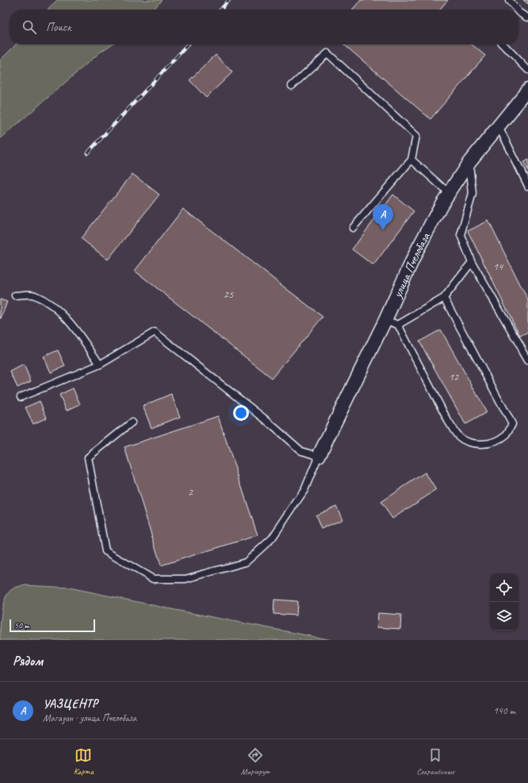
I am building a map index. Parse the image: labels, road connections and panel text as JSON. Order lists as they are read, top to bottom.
{
  "streets": {
    "street": ["улица Пчелобаза"]
  },
  "house_numbers": [
    "14",
    "25",
    "12",
    "2"
  ],
  "scale_bar": "50 m",
  "page": {
    "search": "Поиск",
    "pins": "A",
    "scale": "50 m",
    "heading": "Рядом",
    "list": [
      {
        "mark": "A",
        "name": "УАЗЦЕНТР",
        "note": "Магазин · улица Пчелобаза",
        "value": "140 m"
      }
    ],
    "nav": ["Карта", "Маршрут", "Сохранённые"]
  }
}
